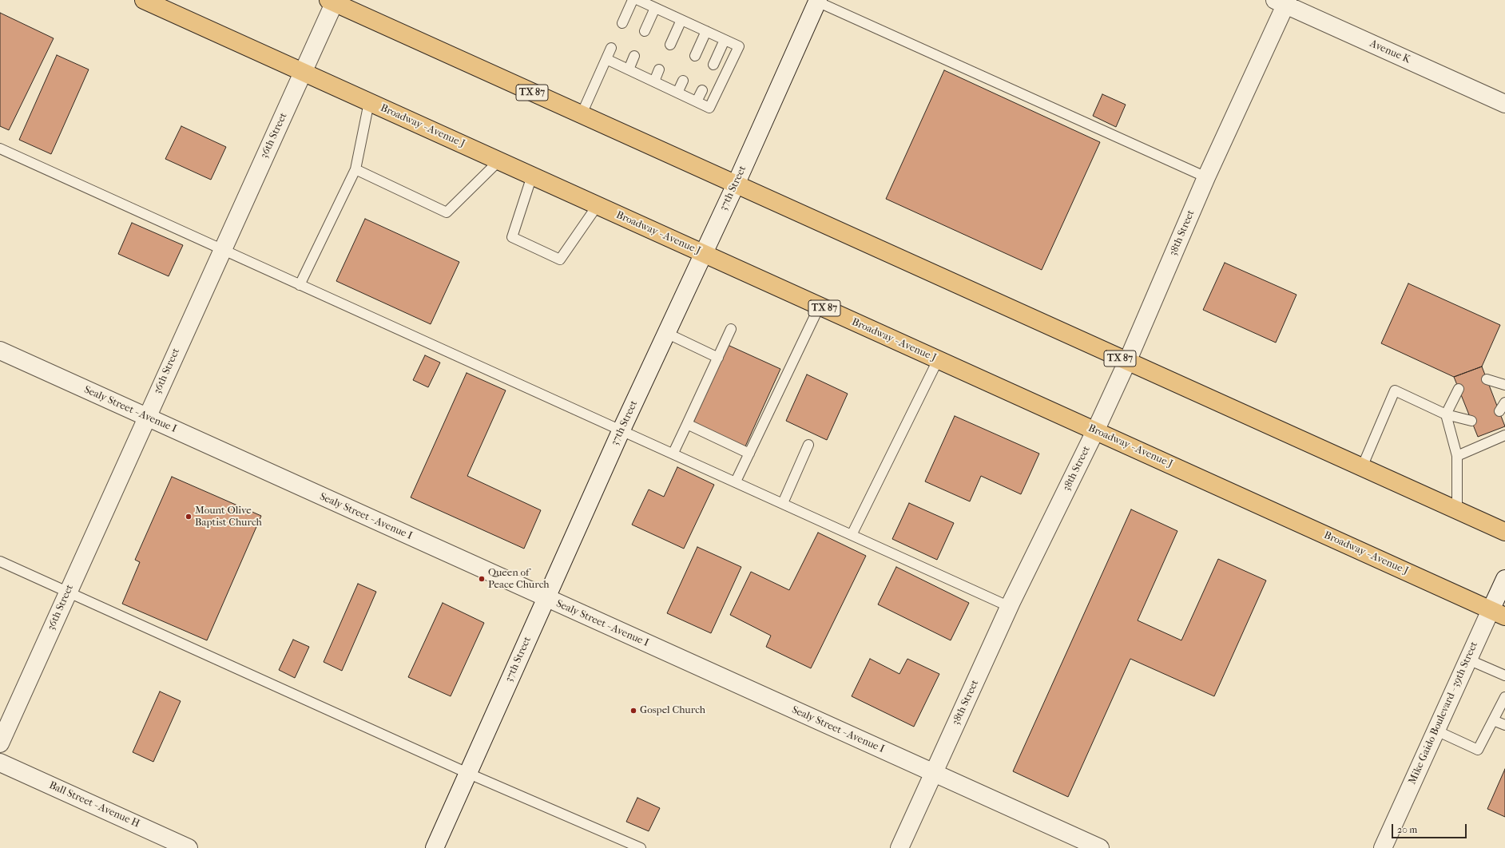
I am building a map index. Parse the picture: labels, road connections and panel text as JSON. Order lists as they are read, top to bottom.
{
  "streets": {
    "main road": ["TX 87", "Broadway - Avenue J"],
    "street": [
      "Avenue K",
      "36th Street",
      "37th Street",
      "38th Street",
      "Sealy Street - Avenue I",
      "Mike Gaido Boulevard - 39th Street",
      "Ball Street - Avenue H"
    ]
  },
  "crossings": [
    ["Avenue K", "38th Street"],
    ["TX 87", "36th Street"],
    ["TX 87", "37th Street"],
    ["TX 87", "38th Street"],
    ["Broadway - Avenue J", "36th Street"],
    ["Broadway - Avenue J", "37th Street"],
    ["Broadway - Avenue J", "38th Street"],
    ["Broadway - Avenue J", "Mike Gaido Boulevard - 39th Street"],
    ["36th Street", "Sealy Street - Avenue I"],
    ["37th Street", "Sealy Street - Avenue I"],
    ["38th Street", "Sealy Street - Avenue I"]
  ],
  "places": ["Mount Olive Baptist Church", "Queen of Peace Church", "Gospel Church"],
  "scale_bar": "20 m"
}
